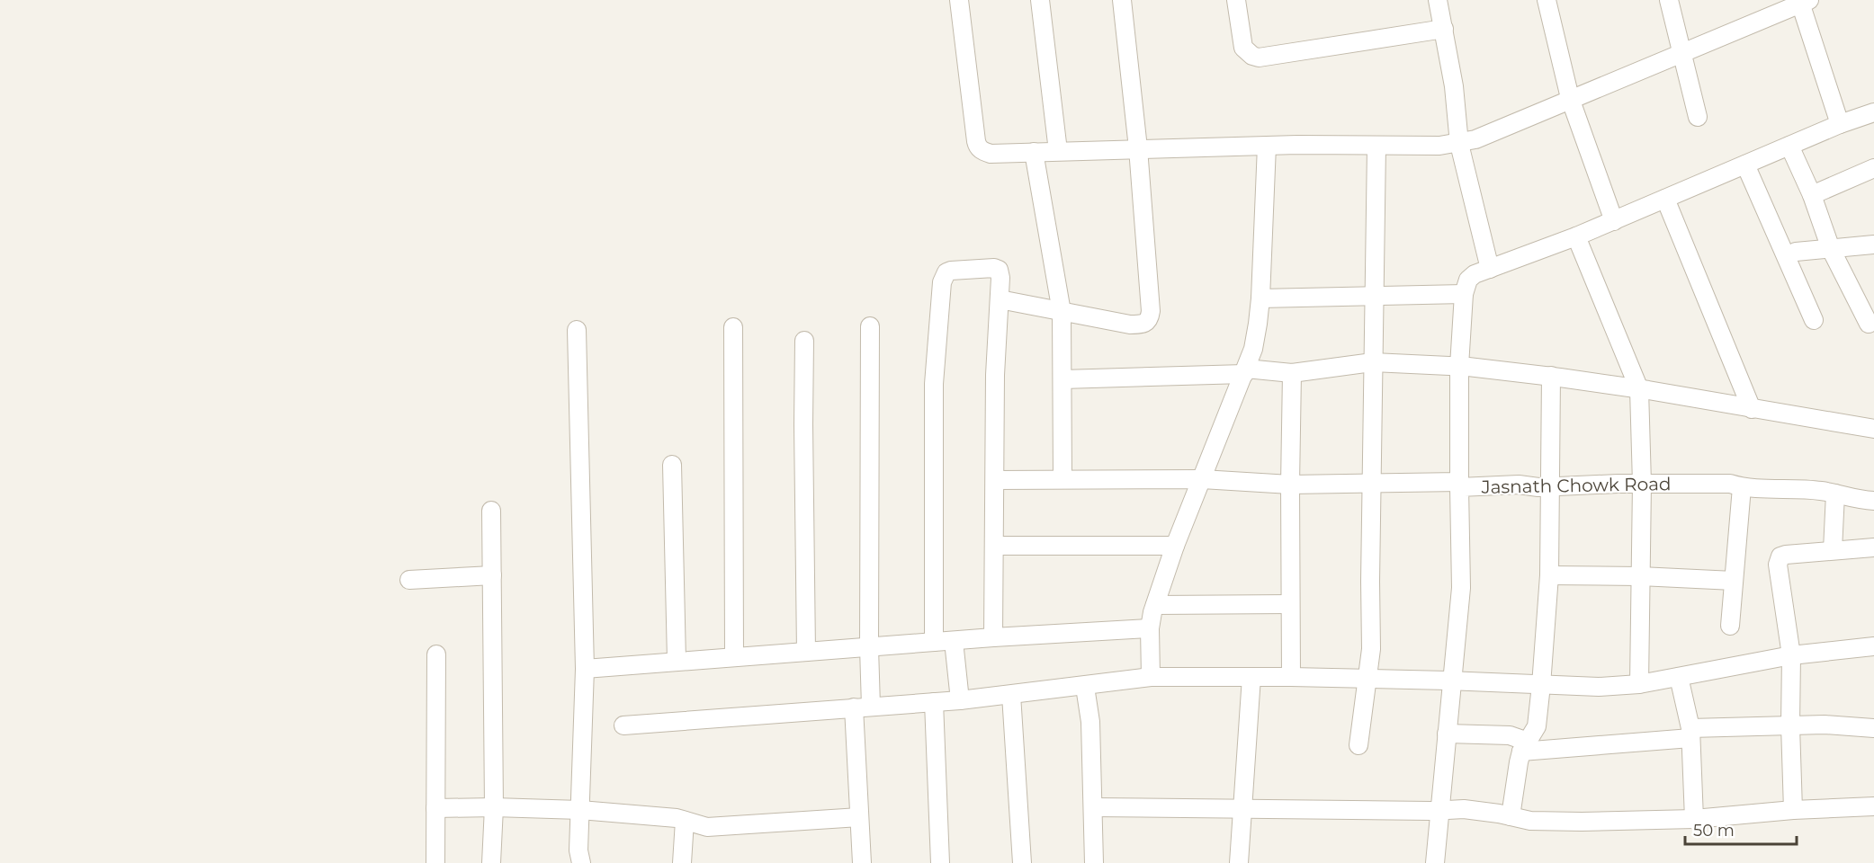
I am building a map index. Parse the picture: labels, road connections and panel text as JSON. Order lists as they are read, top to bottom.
{
  "streets": {
    "street": ["Jasnath Chowk Road"]
  },
  "scale_bar": "50 m"
}
